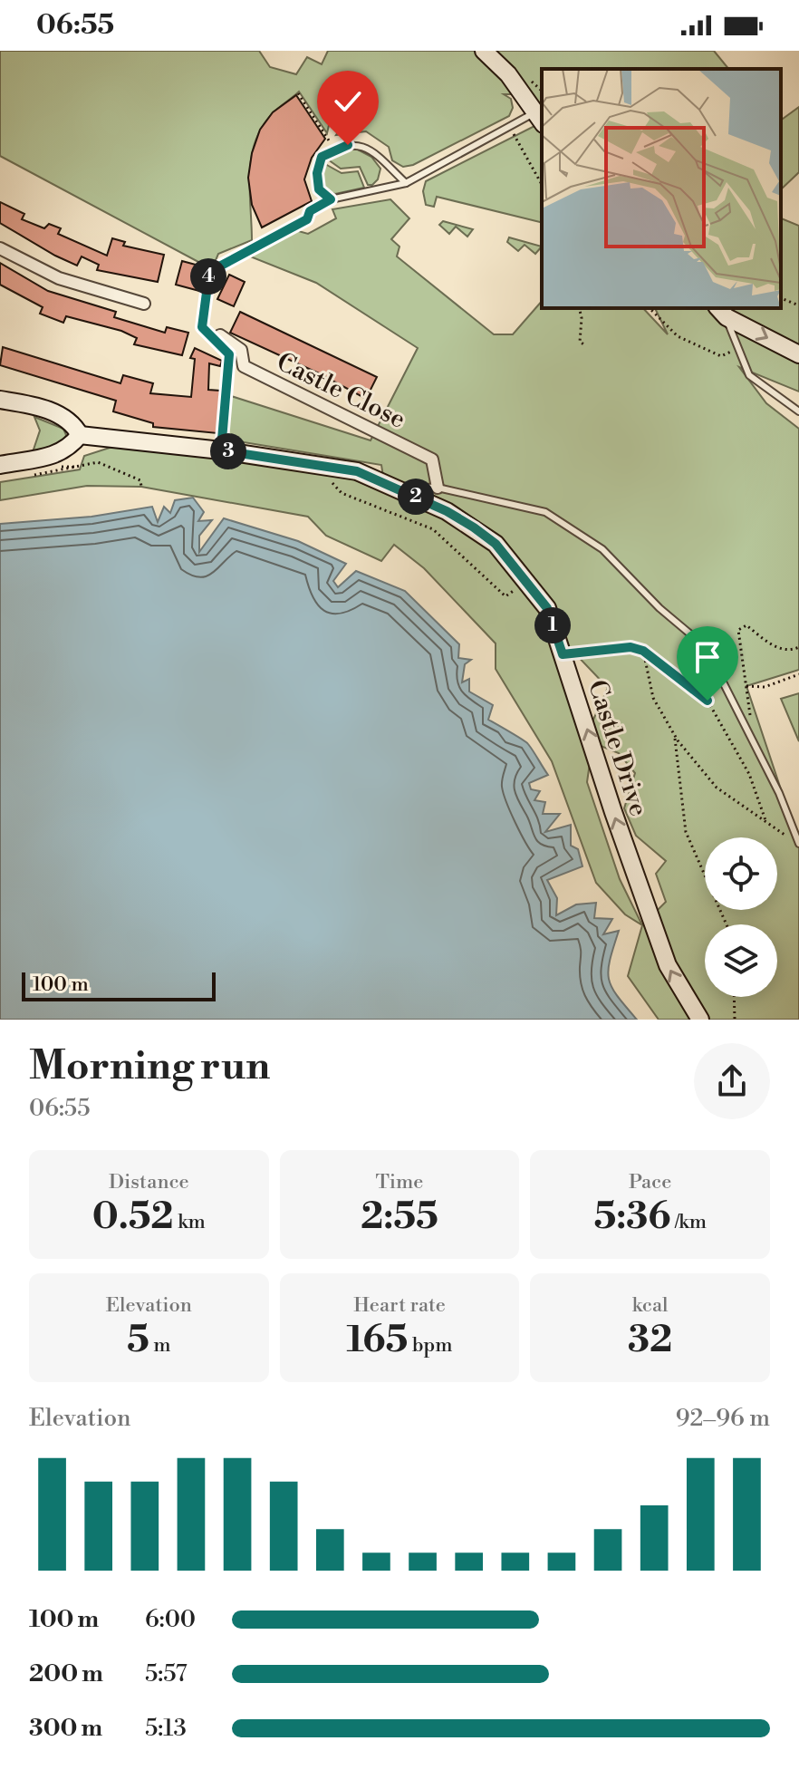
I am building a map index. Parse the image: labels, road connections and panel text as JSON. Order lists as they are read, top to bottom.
{
  "streets": {
    "street": ["Castle Close", "Castle Drive"]
  },
  "one_way": ["Castle Drive"],
  "scale_bar": "100 m",
  "page": {
    "status": "06:55",
    "pins": [
      "4",
      "3",
      "2",
      "1"
    ],
    "scale": "100 m",
    "heading": ["Morning run", "06:55"],
    "stats": [
      ["Distance", "0.52 km"],
      ["Time", "2:55"],
      ["Pace", "5:36 /km"],
      ["Elevation", "5 m"],
      ["Heart rate", "165 bpm"],
      ["kcal", "32"]
    ],
    "chart": ["Elevation", "92–96 m"],
    "list": [
      {
        "name": "100 m",
        "note": "6:00"
      },
      {
        "name": "200 m",
        "note": "5:57"
      },
      {
        "name": "300 m",
        "note": "5:13"
      }
    ]
  }
}
